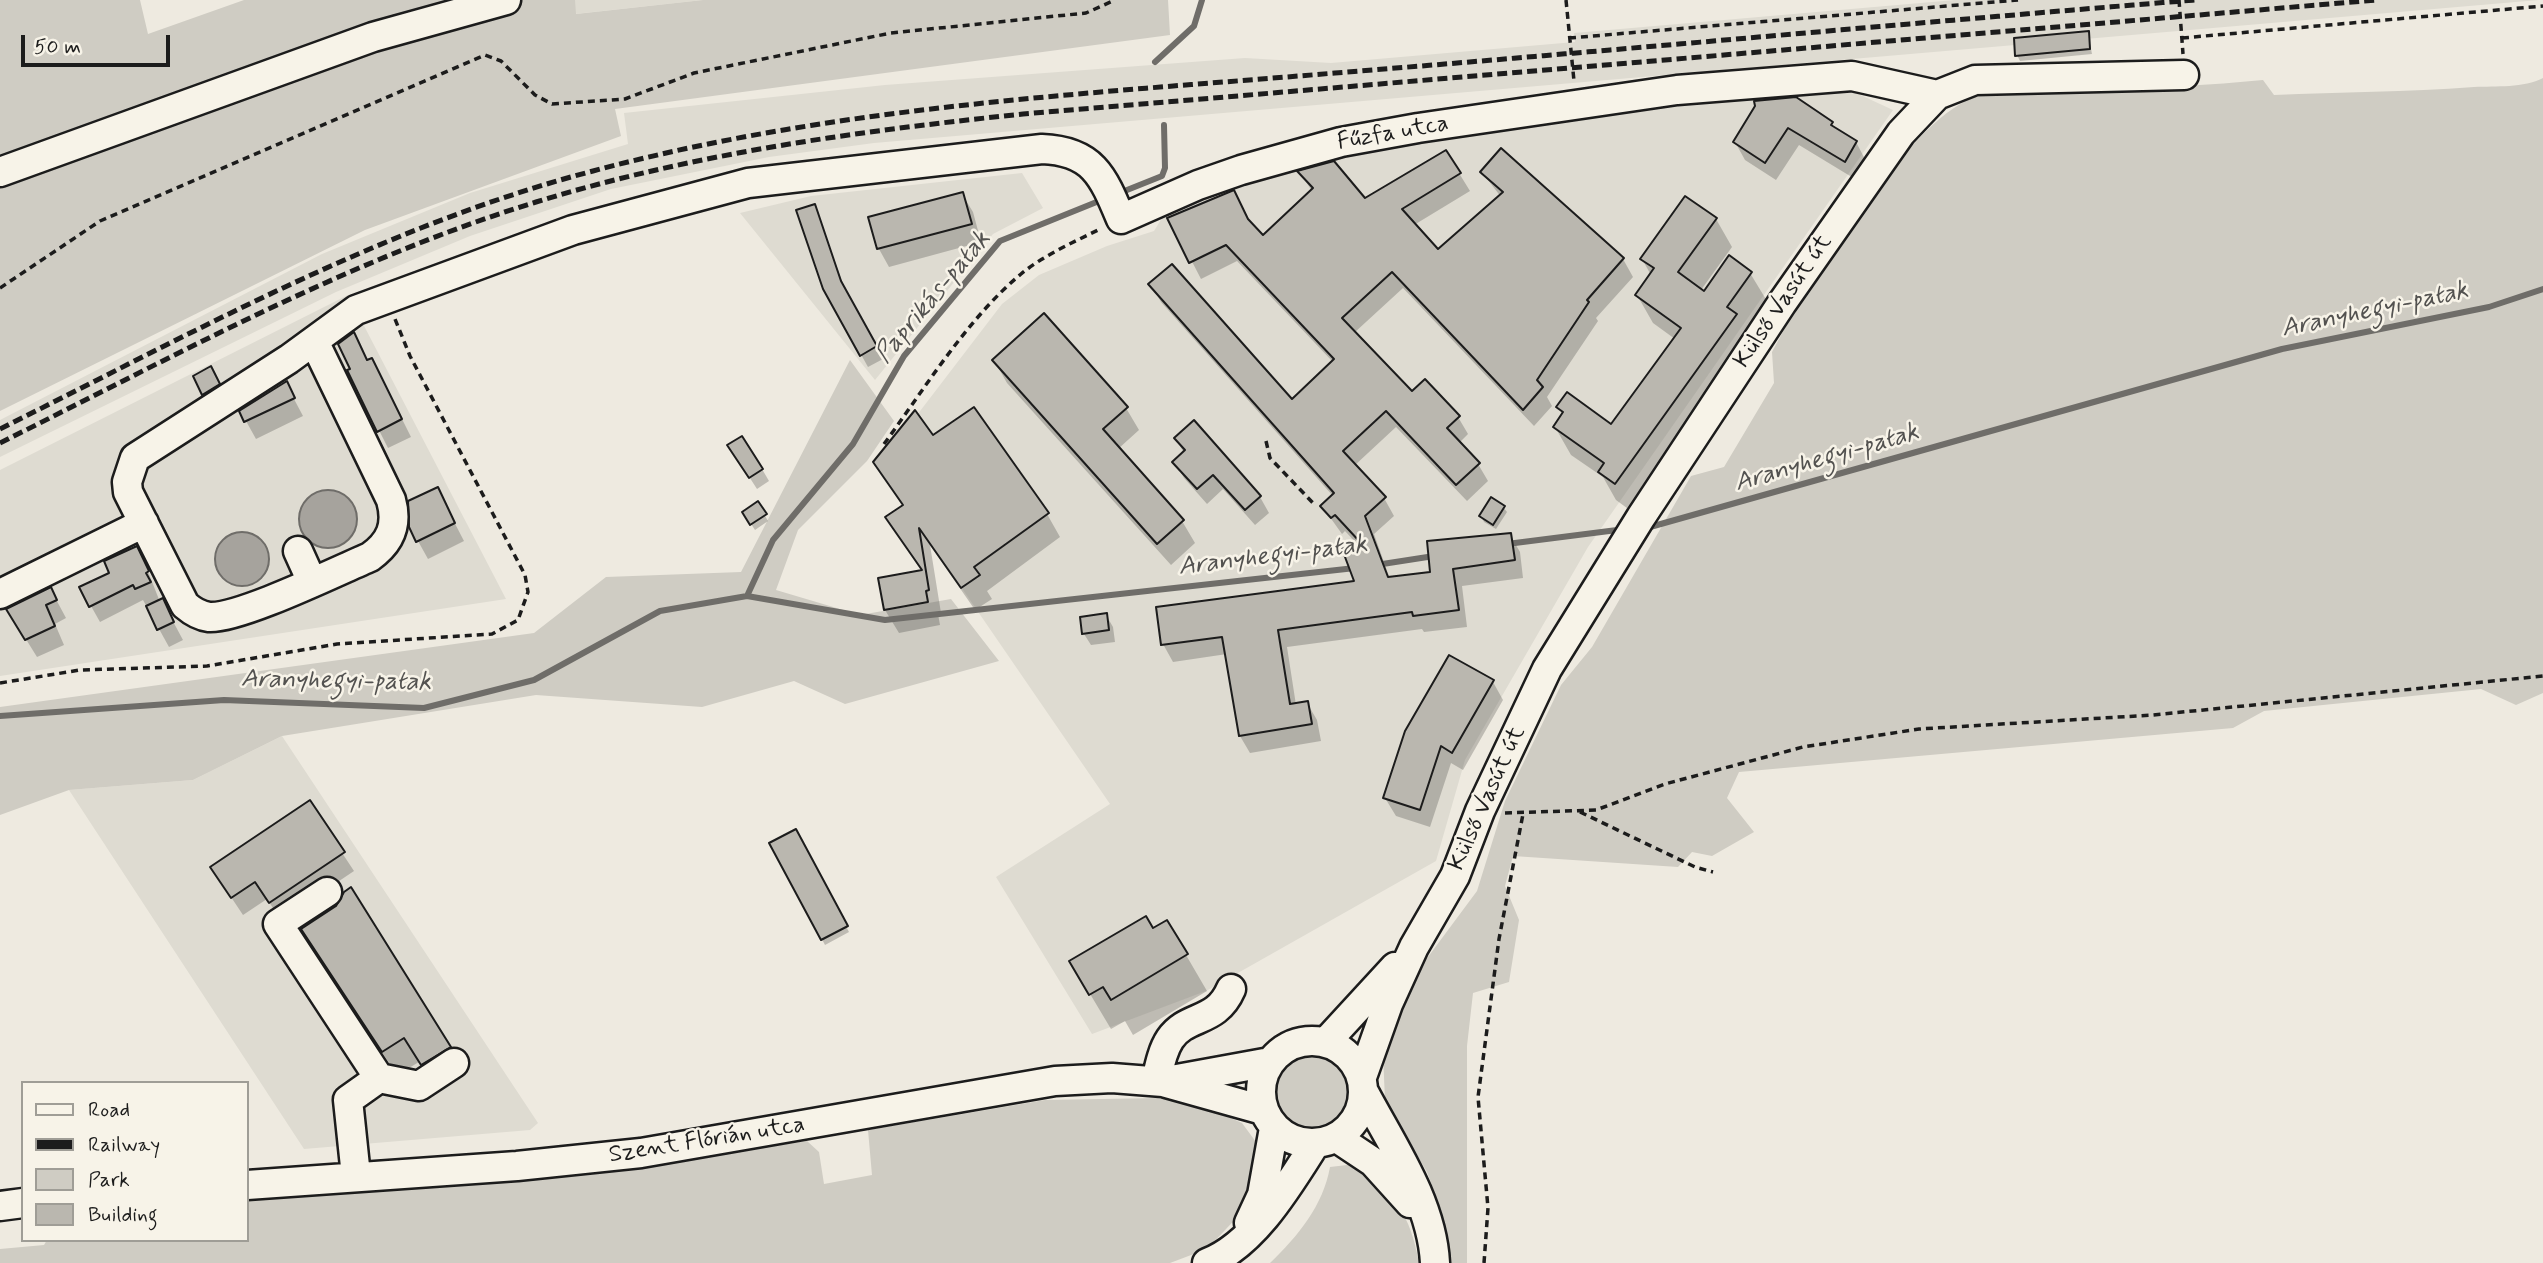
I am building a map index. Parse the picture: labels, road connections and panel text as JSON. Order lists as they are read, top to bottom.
{
  "streets": {
    "street": ["Fűzfa utca", "Külső Vasút út", "Szent Flórián utca"]
  },
  "crossings": [
    ["Fűzfa utca", "Külső Vasút út"],
    ["Külső Vasút út", "Szent Flórián utca"]
  ],
  "water": ["Paprikás-patak", "Aranyhegyi-patak"],
  "legend": [
    "Road",
    "Railway",
    "Park",
    "Building"
  ],
  "scale_bar": "50 m"
}
